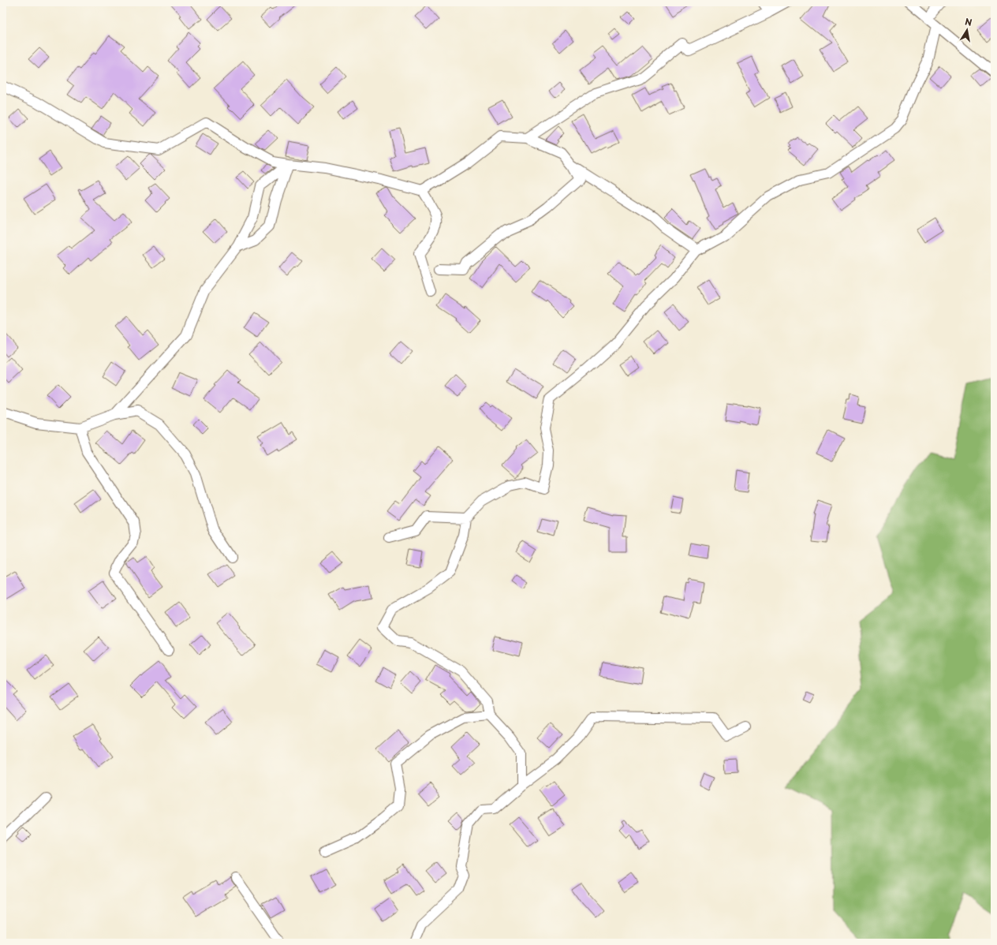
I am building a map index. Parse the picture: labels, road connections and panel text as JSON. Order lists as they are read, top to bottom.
{
  "north": "top"
}
